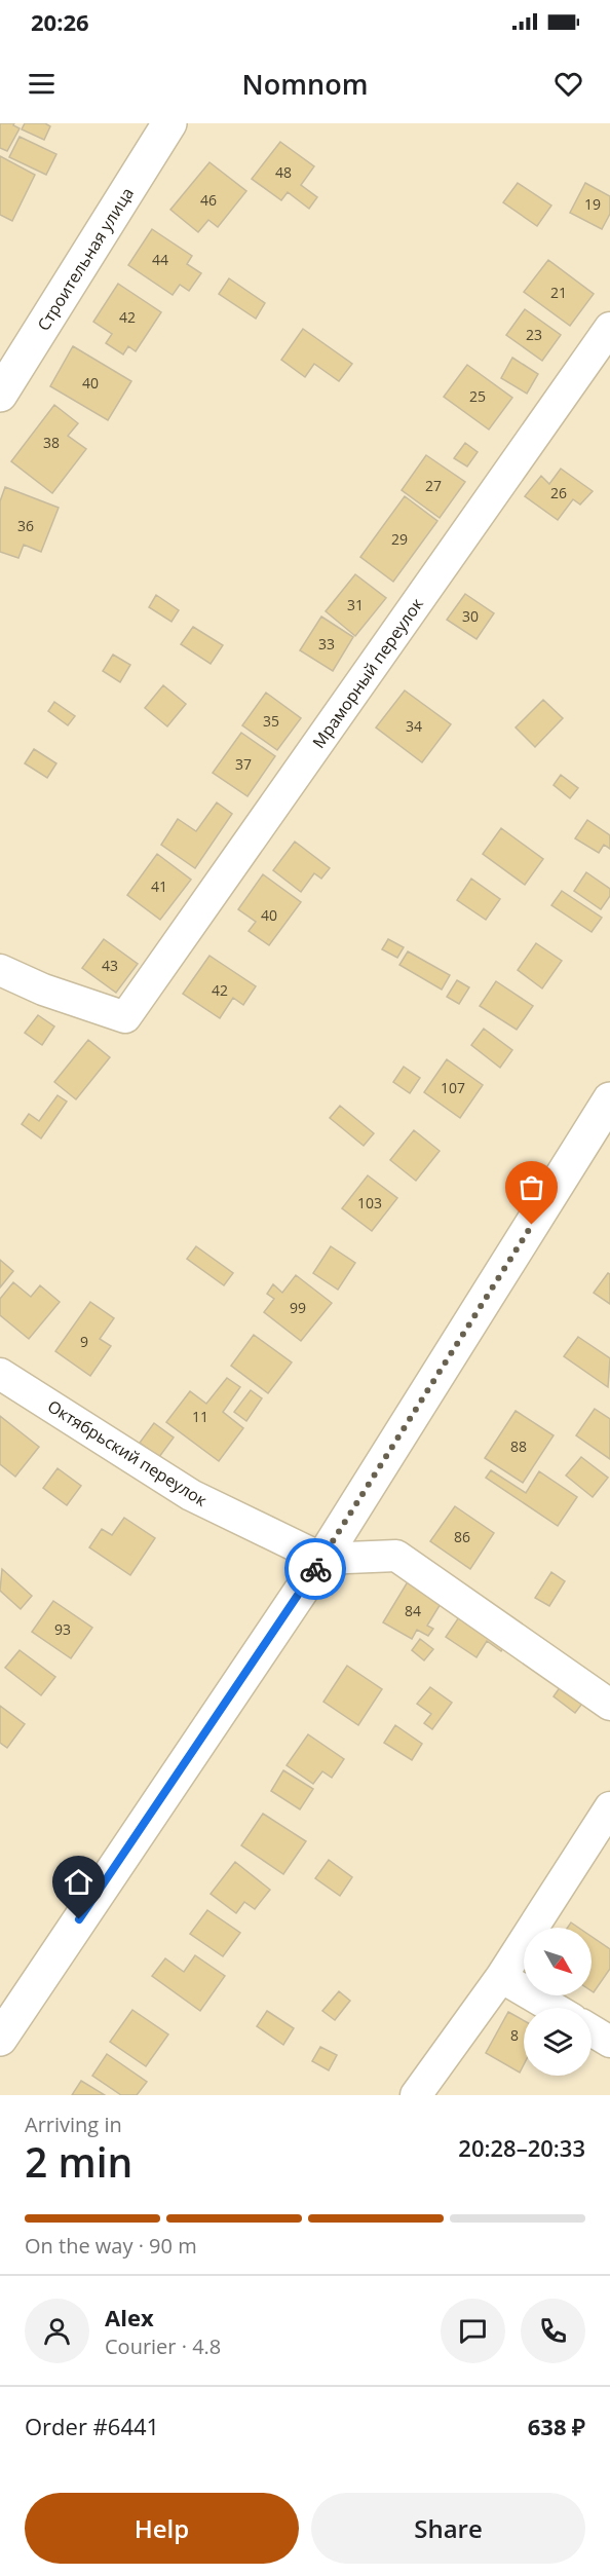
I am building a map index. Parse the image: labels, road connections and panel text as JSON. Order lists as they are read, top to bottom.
{
  "streets": {
    "street": ["Строительная улица", "Мраморный переулок", "Октябрьский переулок"]
  },
  "house_numbers": [
    "48",
    "46",
    "19",
    "44",
    "21",
    "42",
    "23",
    "40",
    "25",
    "38",
    "27",
    "26",
    "36",
    "29",
    "31",
    "30",
    "33",
    "35",
    "34",
    "37",
    "41",
    "40",
    "43",
    "42",
    "107",
    "103",
    "99",
    "9",
    "11",
    "88",
    "86",
    "84",
    "93",
    "8"
  ],
  "north": "bottom right",
  "page": {
    "status": "20:26",
    "header": "Nomnom",
    "heading": ["2 min", "Arriving in", "20:28–20:33"],
    "panel": [
      "Alex",
      "Courier · 4.8",
      "Order #6441",
      "638 ₽"
    ],
    "bar": "On the way · 90 m",
    "buttons": ["Help", "Share"]
  }
}
